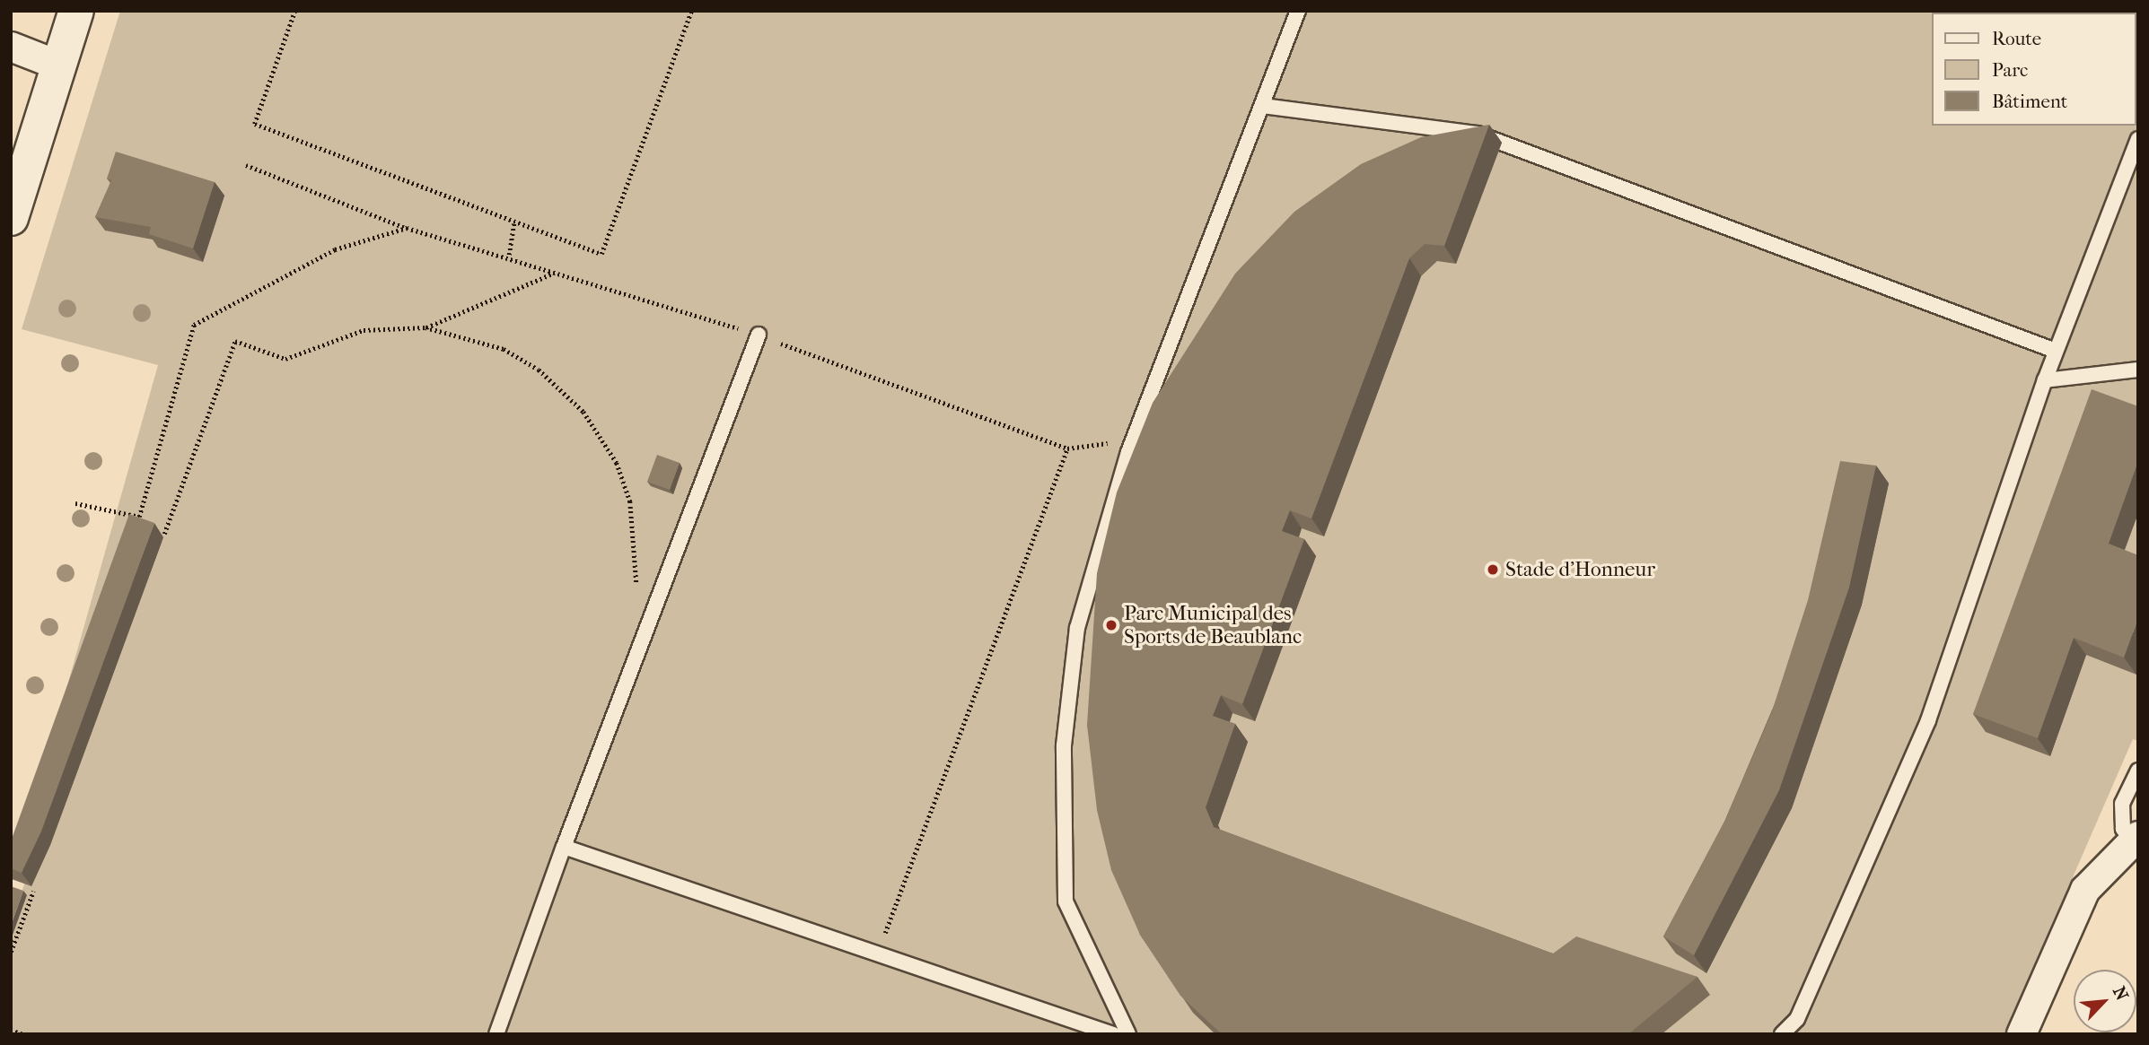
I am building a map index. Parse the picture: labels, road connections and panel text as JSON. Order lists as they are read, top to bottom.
{
  "places": ["Stade d'Honneur", "Parc Municipal des Sports de Beaublanc"],
  "legend": ["Route", "Parc", "Bâtiment"],
  "north": "top right"
}
